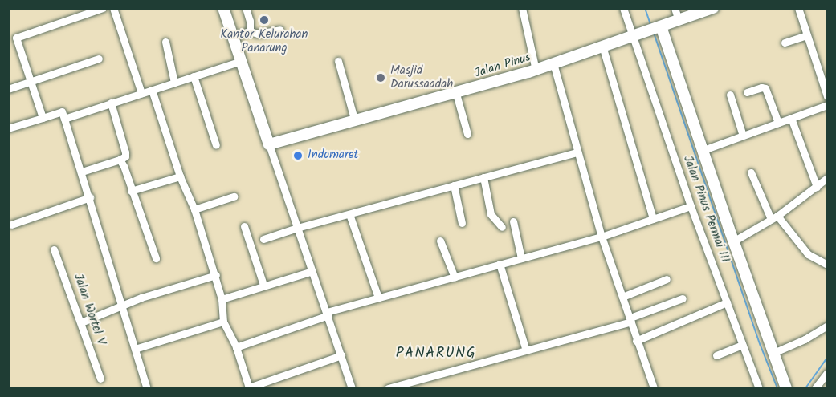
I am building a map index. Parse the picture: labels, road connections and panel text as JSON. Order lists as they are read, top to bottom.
{
  "streets": {
    "street": ["Jalan Pinus", "Jalan Pinus Permai III", "Jalan Wortel V"]
  },
  "crossings": [
    ["Jalan Pinus", "Jalan Pinus Permai III"]
  ],
  "districts": ["PANARUNG"],
  "places": ["Kantor Kelurahan Panarung", "Masjid Darussaadah", "Indomaret"]
}
